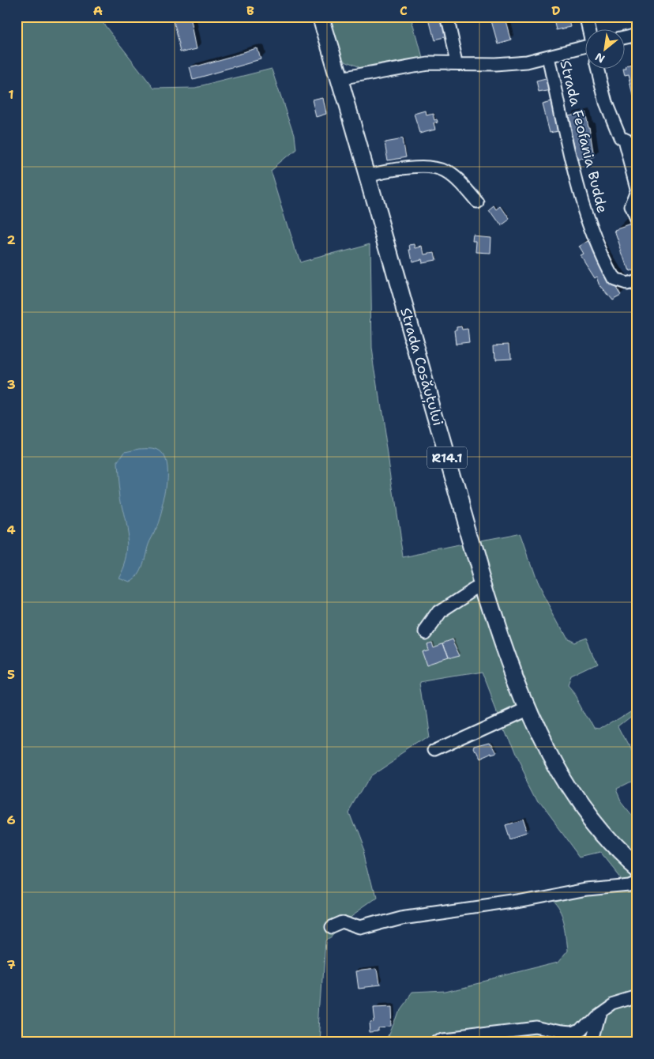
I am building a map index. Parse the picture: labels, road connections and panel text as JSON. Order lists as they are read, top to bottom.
{
  "streets": {
    "main road": ["Strada Cosăuțului", "R14.1"],
    "street": ["Strada Feofania Budde"]
  },
  "crossings": [
    ["Strada Feofania Budde", "Strada Cosăuțului"]
  ],
  "north": "bottom left",
  "grid": {
    "columns": [
      "A",
      "B",
      "C",
      "D"
    ],
    "rows": [
      "1",
      "2",
      "3",
      "4",
      "5",
      "6",
      "7"
    ]
  }
}
